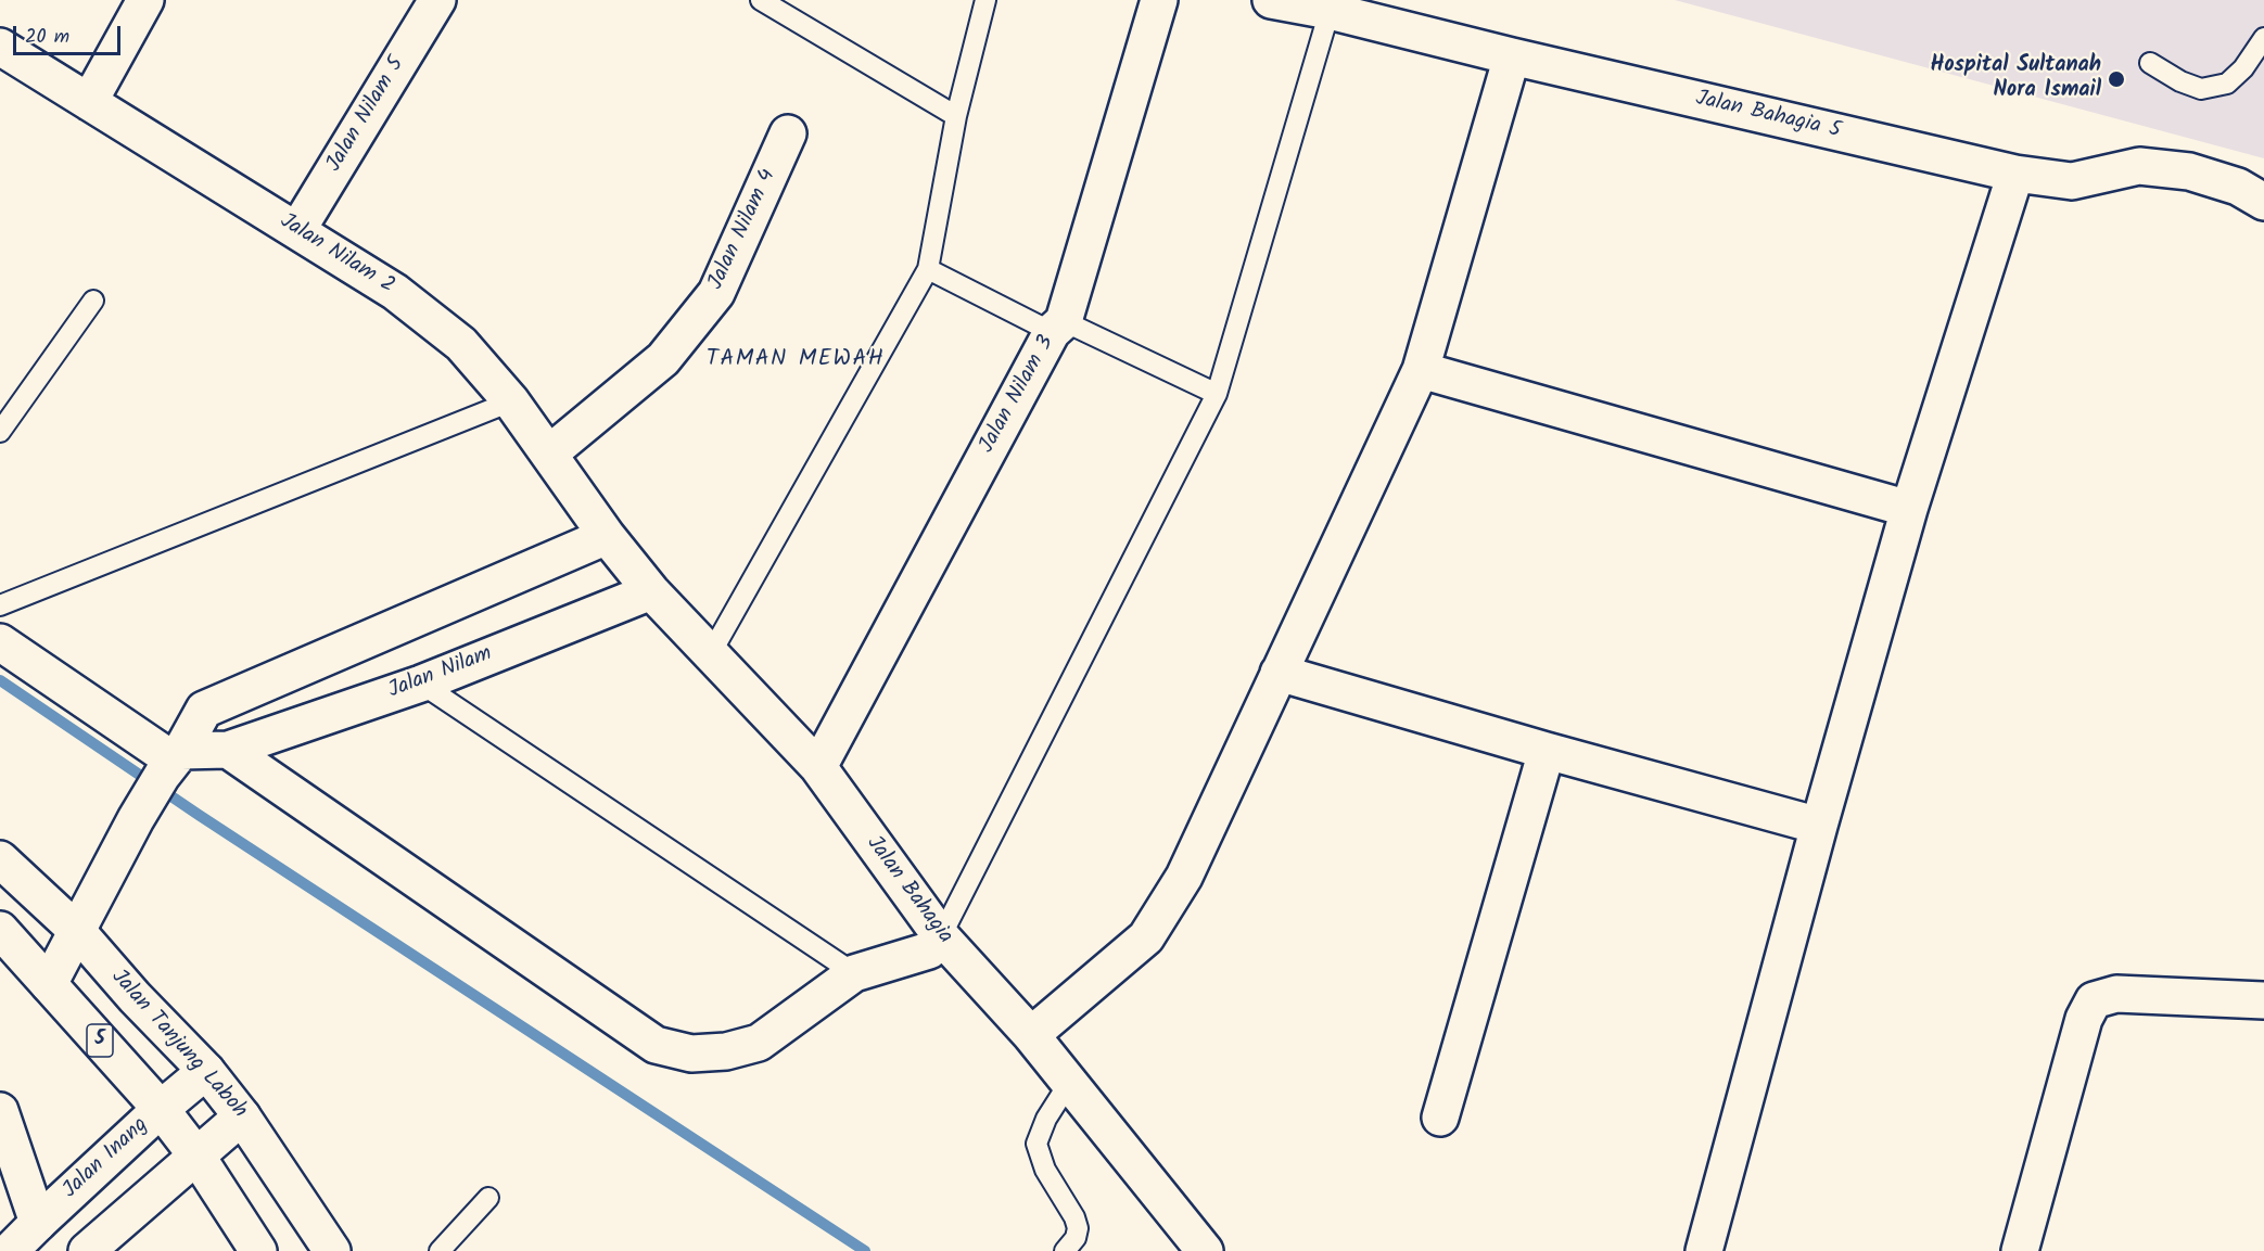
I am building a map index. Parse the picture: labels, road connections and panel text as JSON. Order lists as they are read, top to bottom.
{
  "streets": {
    "main road": [
      "Jalan Nilam 5",
      "Jalan Bahagia 5",
      "Jalan Nilam 4",
      "Jalan Nilam 2",
      "Jalan Nilam 3",
      "Jalan Nilam",
      "Jalan Bahagia",
      "5",
      "Jalan Tanjung Laboh",
      "Jalan Inang"
    ]
  },
  "crossings": [
    ["Jalan Nilam 5", "Jalan Nilam 2"],
    ["Jalan Nilam 4", "Jalan Nilam 2"],
    ["Jalan Nilam 2", "Jalan Bahagia"],
    ["Jalan Nilam 3", "Jalan Bahagia"],
    ["Jalan Nilam", "Jalan Bahagia"],
    ["5", "Jalan Inang"],
    ["Jalan Tanjung Laboh", "Jalan Inang"]
  ],
  "districts": ["TAMAN MEWAH"],
  "places": ["Hospital Sultanah Nora Ismail"],
  "scale_bar": "20 m"
}
